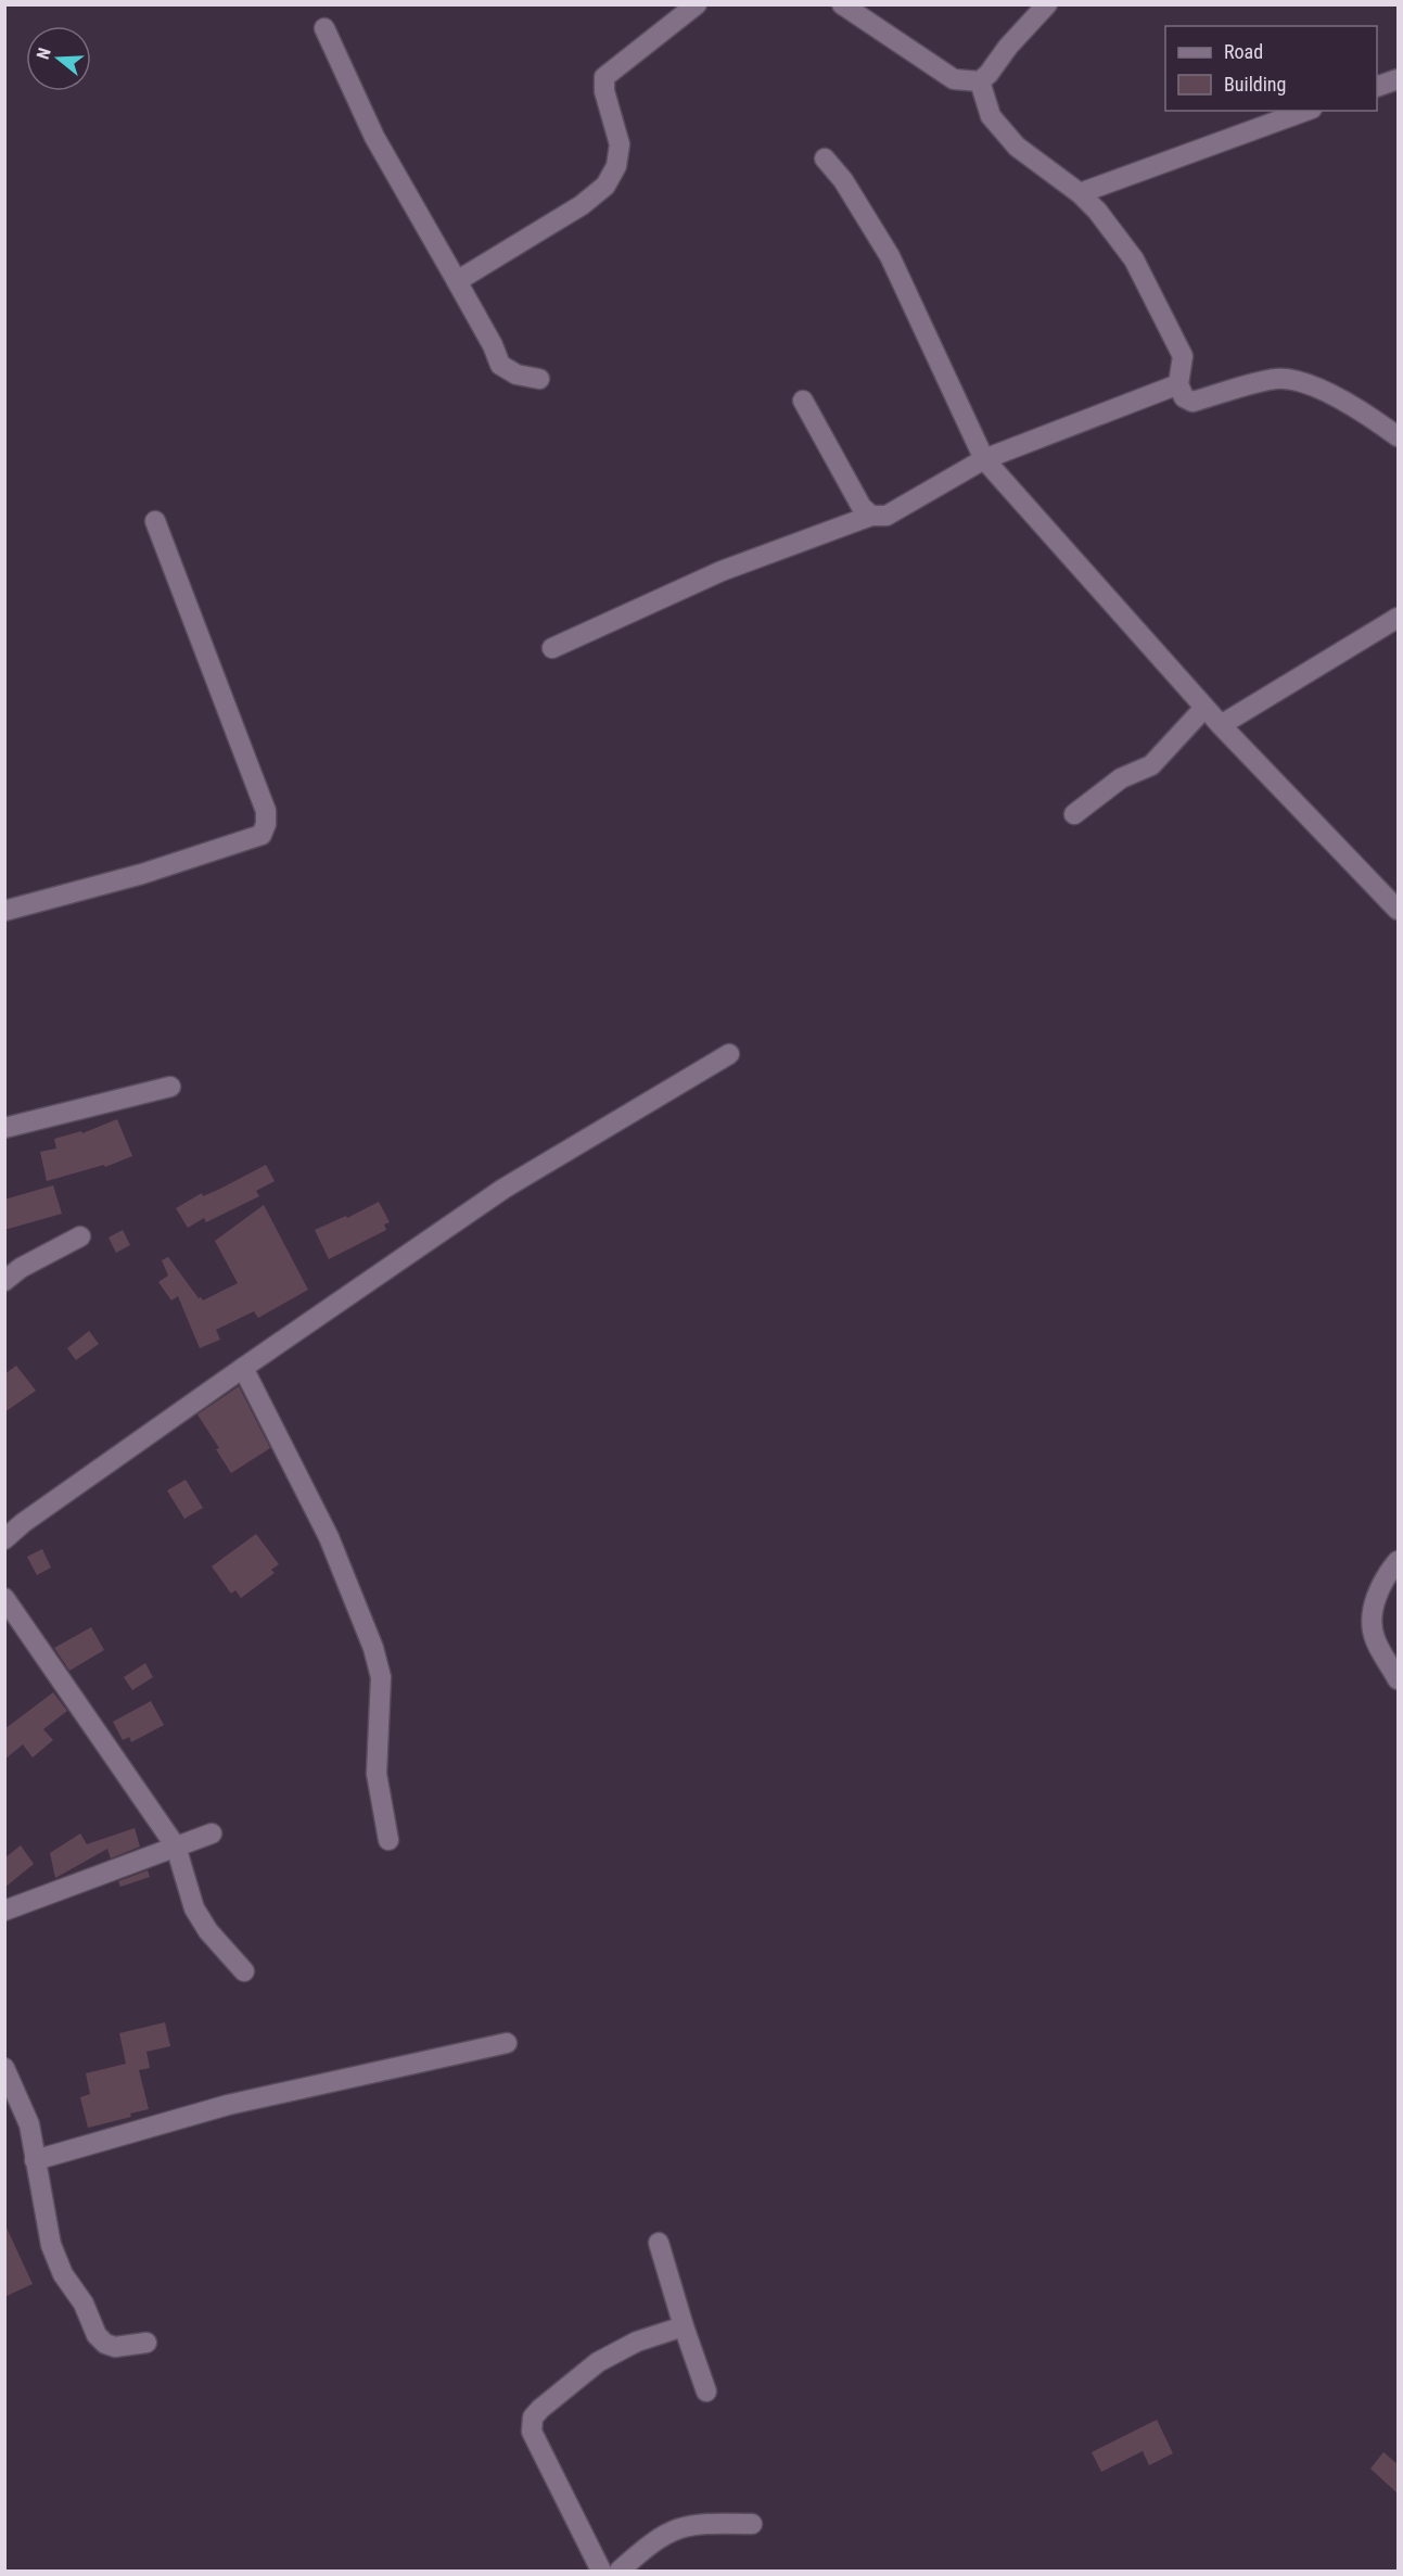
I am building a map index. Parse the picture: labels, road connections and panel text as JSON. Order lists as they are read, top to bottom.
{
  "legend": ["Road", "Building"],
  "north": "left"
}
